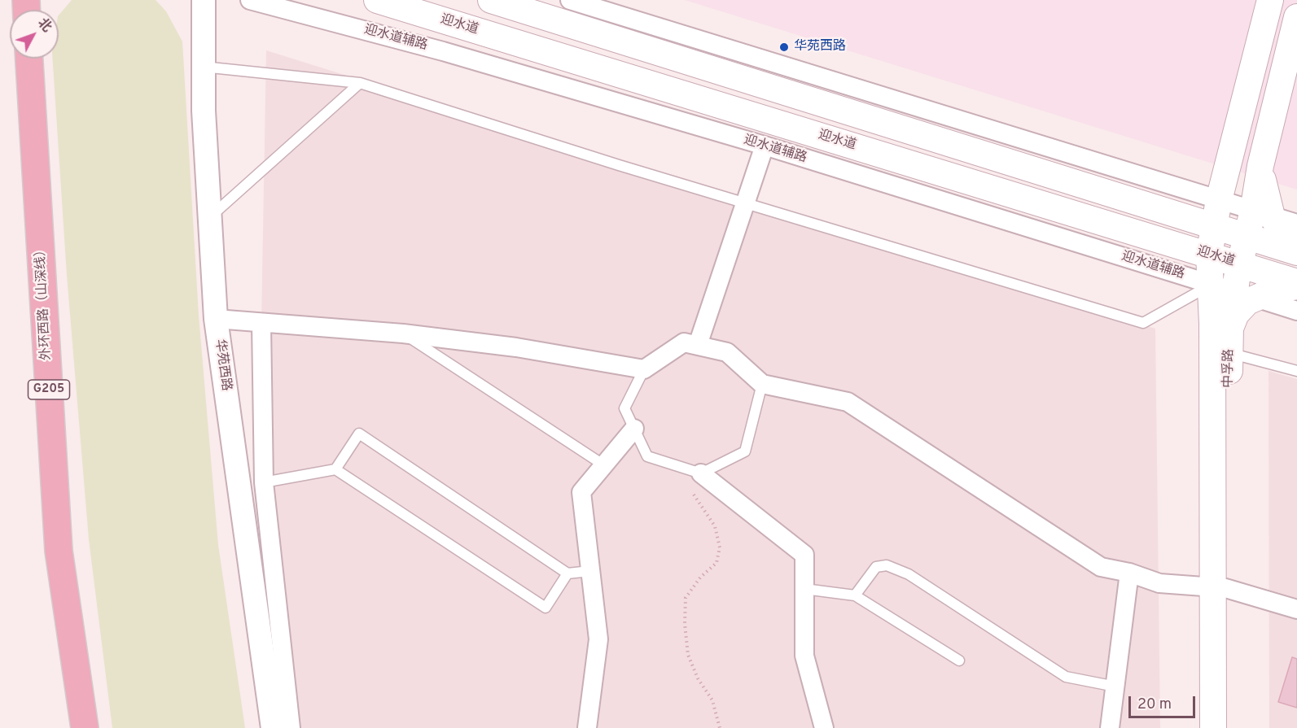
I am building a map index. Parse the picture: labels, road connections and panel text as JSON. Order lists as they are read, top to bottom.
{
  "streets": {
    "highway": ["外环西路（山深线）", "G205"],
    "main road": ["迎水道", "中孚路"],
    "street": ["迎水道辅路", "华苑西路"]
  },
  "crossings": [
    ["迎水道", "迎水道辅路"]
  ],
  "places": ["华苑西路"],
  "scale_bar": "20 m",
  "north": "top right"
}
